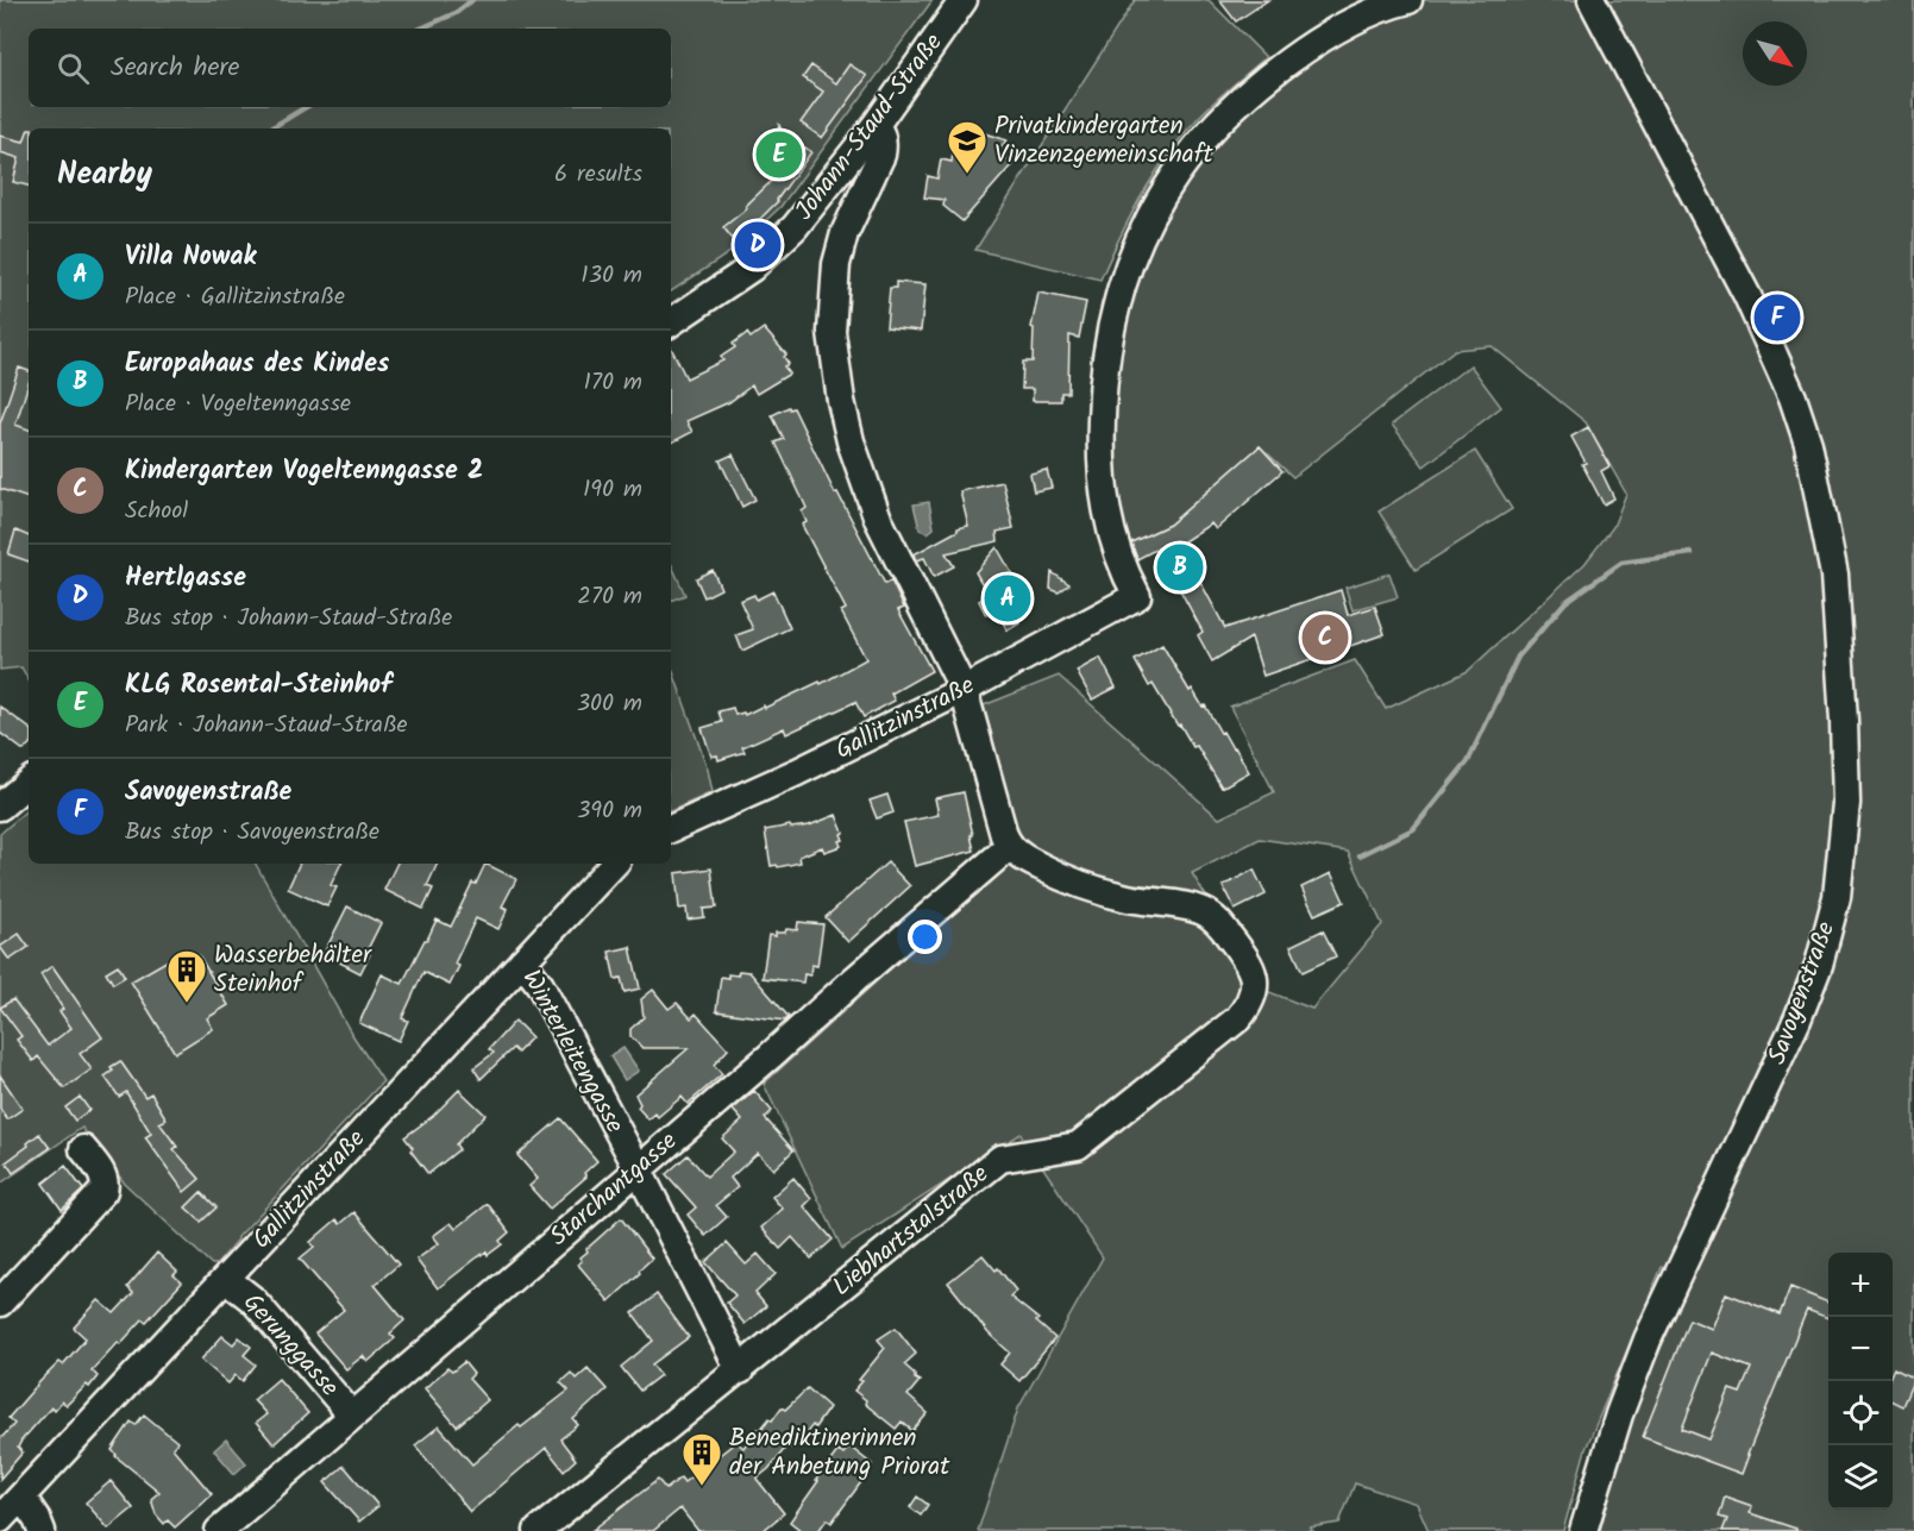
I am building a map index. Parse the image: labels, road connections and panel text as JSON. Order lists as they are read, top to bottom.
{
  "streets": {
    "street": [
      "Johann-Staud-Straße",
      "Gallitzinstraße",
      "Savoyenstraße",
      "Winterleitengasse",
      "Starchantgasse",
      "Liebhartstalstraße",
      "Gerunggasse"
    ]
  },
  "crossings": [
    ["Gallitzinstraße", "Winterleitengasse"],
    ["Gallitzinstraße", "Gerunggasse"],
    ["Winterleitengasse", "Starchantgasse"],
    ["Winterleitengasse", "Liebhartstalstraße"],
    ["Starchantgasse", "Liebhartstalstraße"],
    ["Starchantgasse", "Gerunggasse"]
  ],
  "places": {
    "school or university": ["Privatkindergarten Vinzenzgemeinschaft"],
    "building": ["Wasserbehälter Steinhof", "Benediktinerinnen der Anbetung Priorat"]
  },
  "north": "bottom right",
  "page": {
    "search": "Search here",
    "pins": [
      "E",
      "D",
      "F",
      "B",
      "A",
      "C"
    ],
    "heading": ["Nearby", "6 results"],
    "list": [
      {
        "mark": "A",
        "name": "Villa Nowak",
        "note": "Place · Gallitzinstraße",
        "value": "130 m"
      },
      {
        "mark": "B",
        "name": "Europahaus des Kindes",
        "note": "Place · Vogeltenngasse",
        "value": "170 m"
      },
      {
        "mark": "C",
        "name": "Kindergarten Vogeltenngasse 2",
        "note": "School",
        "value": "190 m"
      },
      {
        "mark": "D",
        "name": "Hertlgasse",
        "note": "Bus stop · Johann-Staud-Straße",
        "value": "270 m"
      },
      {
        "mark": "E",
        "name": "KLG Rosental-Steinhof",
        "note": "Park · Johann-Staud-Straße",
        "value": "300 m"
      },
      {
        "mark": "F",
        "name": "Savoyenstraße",
        "note": "Bus stop · Savoyenstraße",
        "value": "390 m"
      }
    ],
    "map_buttons": ["+", "−"]
  }
}
